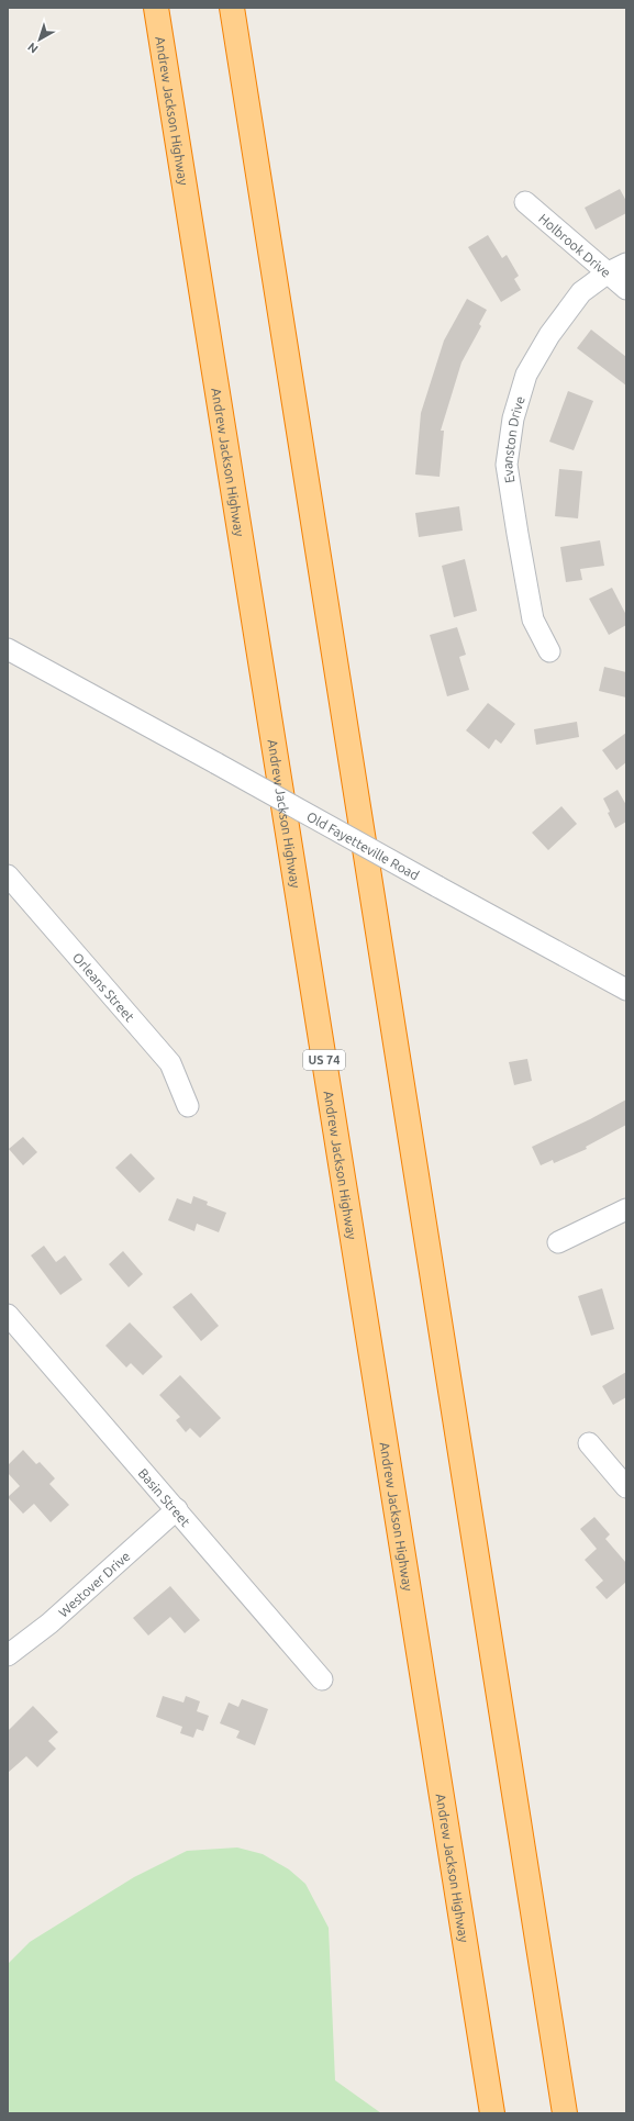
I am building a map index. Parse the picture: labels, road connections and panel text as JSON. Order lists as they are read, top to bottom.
{
  "streets": {
    "highway": ["Andrew Jackson Highway", "US 74"],
    "street": [
      "Holbrook Drive",
      "Evanston Drive",
      "Old Fayetteville Road",
      "Orleans Street",
      "Basin Street",
      "Westover Drive"
    ]
  },
  "crossings": [
    ["Holbrook Drive", "Evanston Drive"],
    ["Basin Street", "Westover Drive"]
  ],
  "north": "bottom left"
}
